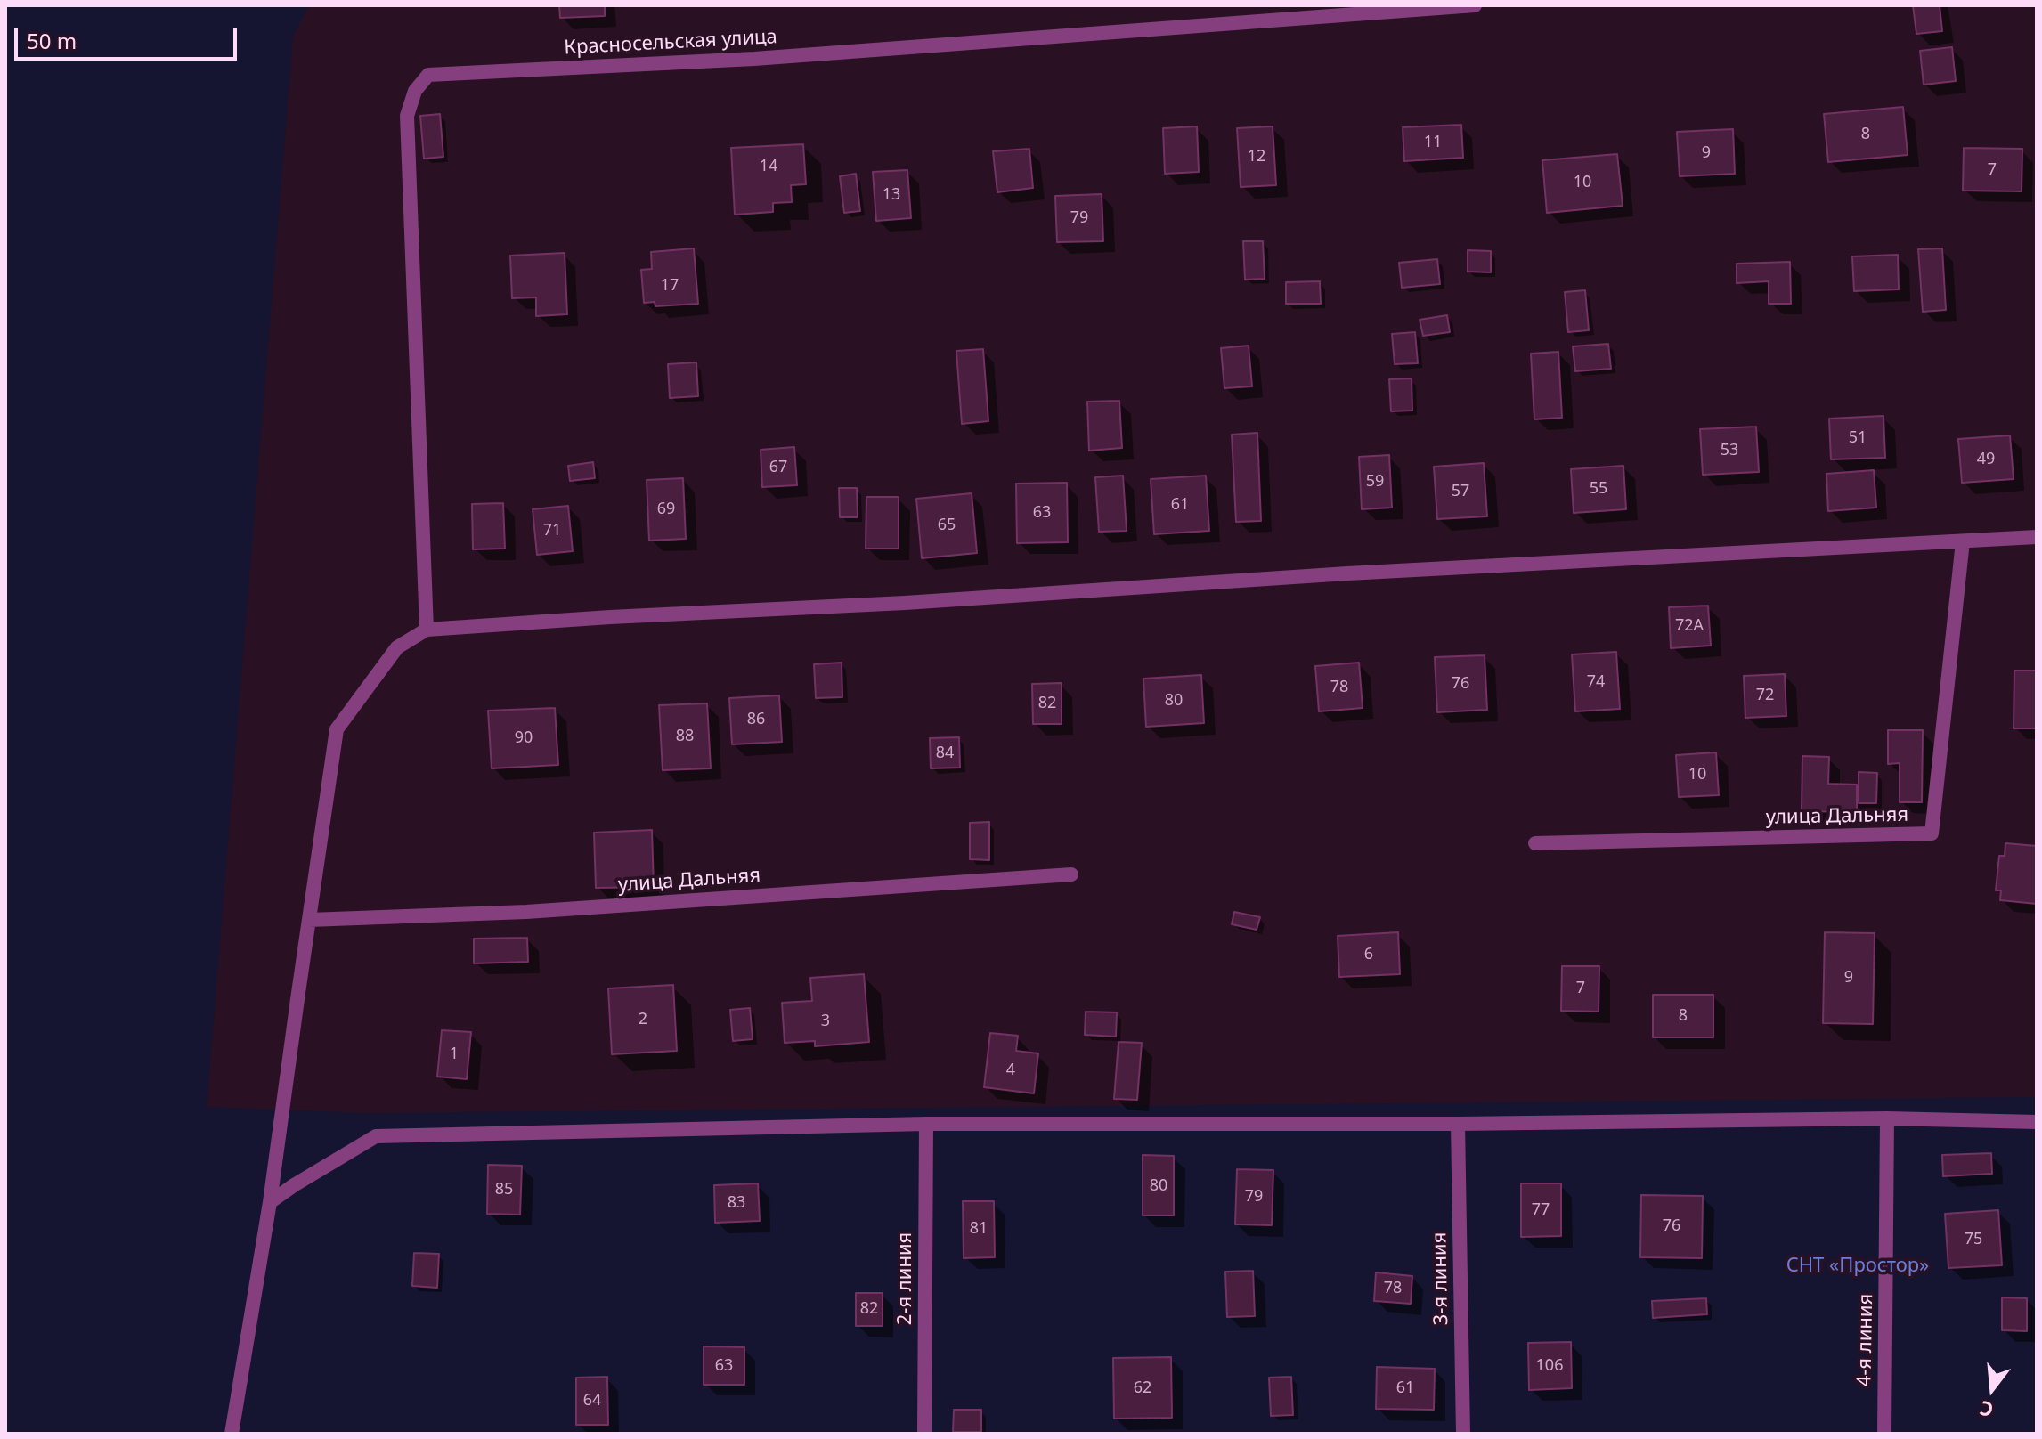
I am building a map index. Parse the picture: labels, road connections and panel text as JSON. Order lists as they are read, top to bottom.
{
  "streets": {
    "street": [
      "Красносельская улица",
      "улица Дальняя",
      "2-я линия",
      "3-я линия",
      "4-я линия"
    ]
  },
  "parks": ["СНТ «Простор»"],
  "house_numbers": [
    "8",
    "11",
    "9",
    "12",
    "14",
    "7",
    "10",
    "13",
    "79",
    "17",
    "51",
    "53",
    "49",
    "67",
    "59",
    "55",
    "57",
    "61",
    "69",
    "63",
    "65",
    "71",
    "72А",
    "74",
    "76",
    "78",
    "72",
    "80",
    "82",
    "86",
    "88",
    "90",
    "84",
    "10",
    "6",
    "9",
    "7",
    "8",
    "2",
    "3",
    "1",
    "4",
    "80",
    "85",
    "79",
    "83",
    "77",
    "76",
    "81",
    "75",
    "78",
    "82",
    "63",
    "106",
    "62",
    "61",
    "64"
  ],
  "scale_bar": "50 m",
  "north": "bottom"
}
